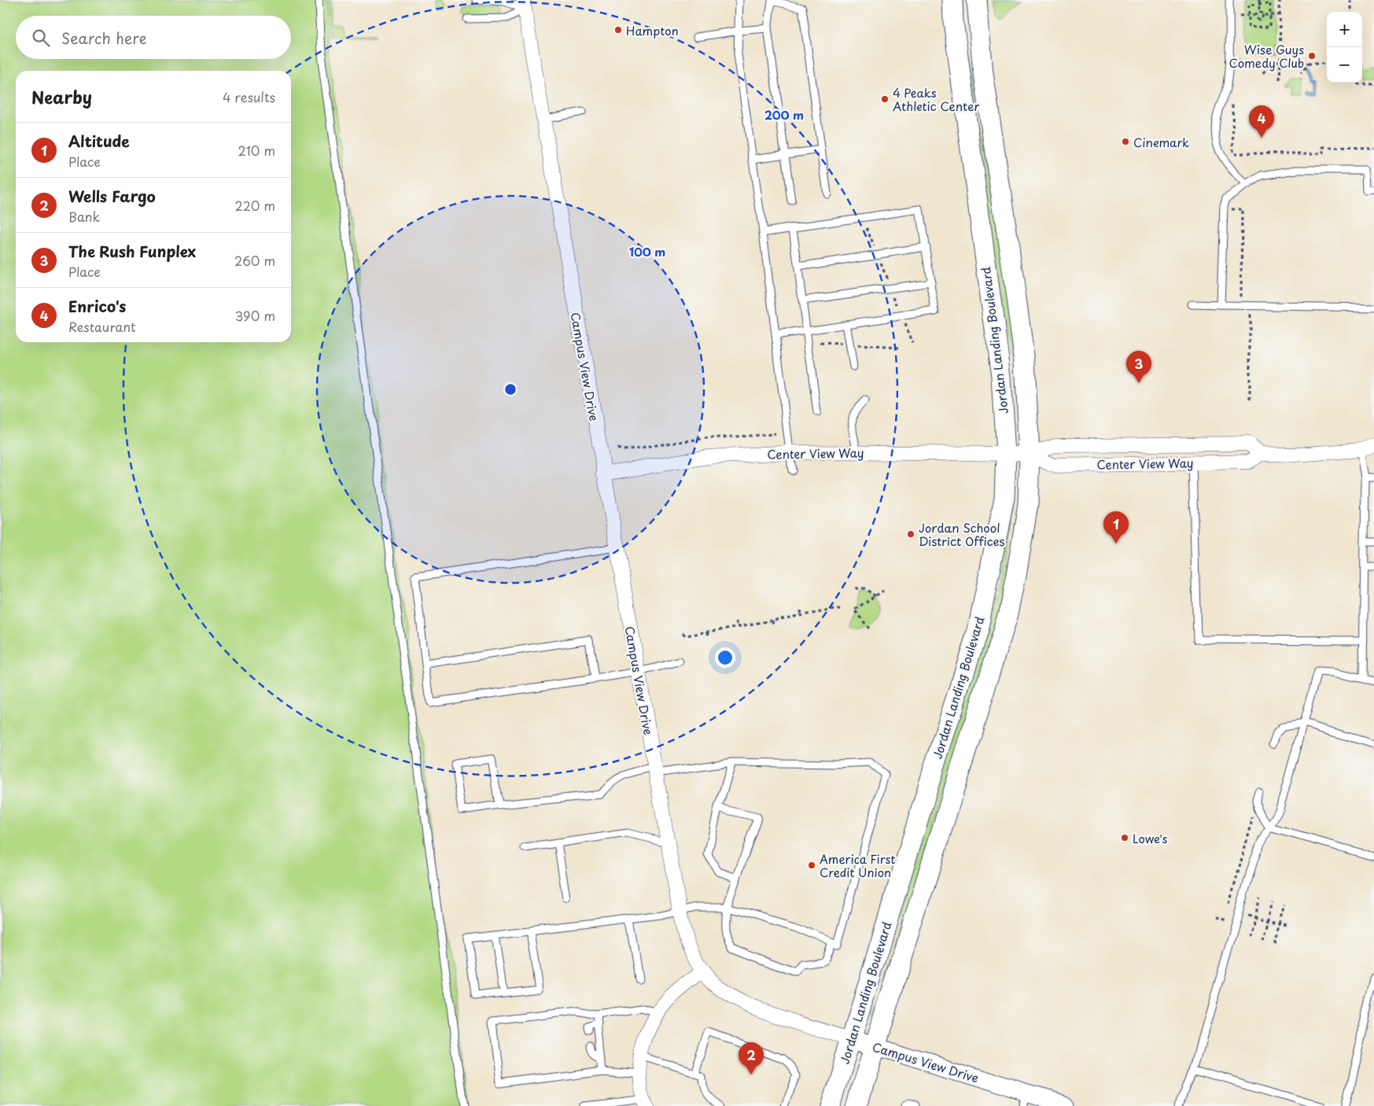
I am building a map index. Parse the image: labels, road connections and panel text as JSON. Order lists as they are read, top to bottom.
{
  "streets": {
    "main road": ["Jordan Landing Boulevard"],
    "street": ["Campus View Drive", "Center View Way"]
  },
  "crossings": [
    ["Jordan Landing Boulevard", "Campus View Drive"],
    ["Jordan Landing Boulevard", "Center View Way"],
    ["Campus View Drive", "Center View Way"]
  ],
  "places": [
    "Hampton",
    "Wise Guys Comedy Club",
    "4 Peaks Athletic Center",
    "Cinemark",
    "Jordan School District Offices",
    "Lowe's",
    "America First Credit Union"
  ],
  "page": {
    "map_buttons": ["+", "−"],
    "search": "Search here",
    "heading": ["Nearby", "4 results"],
    "pins": [
      "4",
      "3",
      "1",
      "2"
    ],
    "list": [
      {
        "mark": "1",
        "name": "Altitude",
        "note": "Place",
        "value": "210 m"
      },
      {
        "mark": "2",
        "name": "Wells Fargo",
        "note": "Bank",
        "value": "220 m"
      },
      {
        "mark": "3",
        "name": "The Rush Funplex",
        "note": "Place",
        "value": "260 m"
      },
      {
        "mark": "4",
        "name": "Enrico's",
        "note": "Restaurant",
        "value": "390 m"
      }
    ]
  },
  "rings": ["200 m", "100 m"]
}
